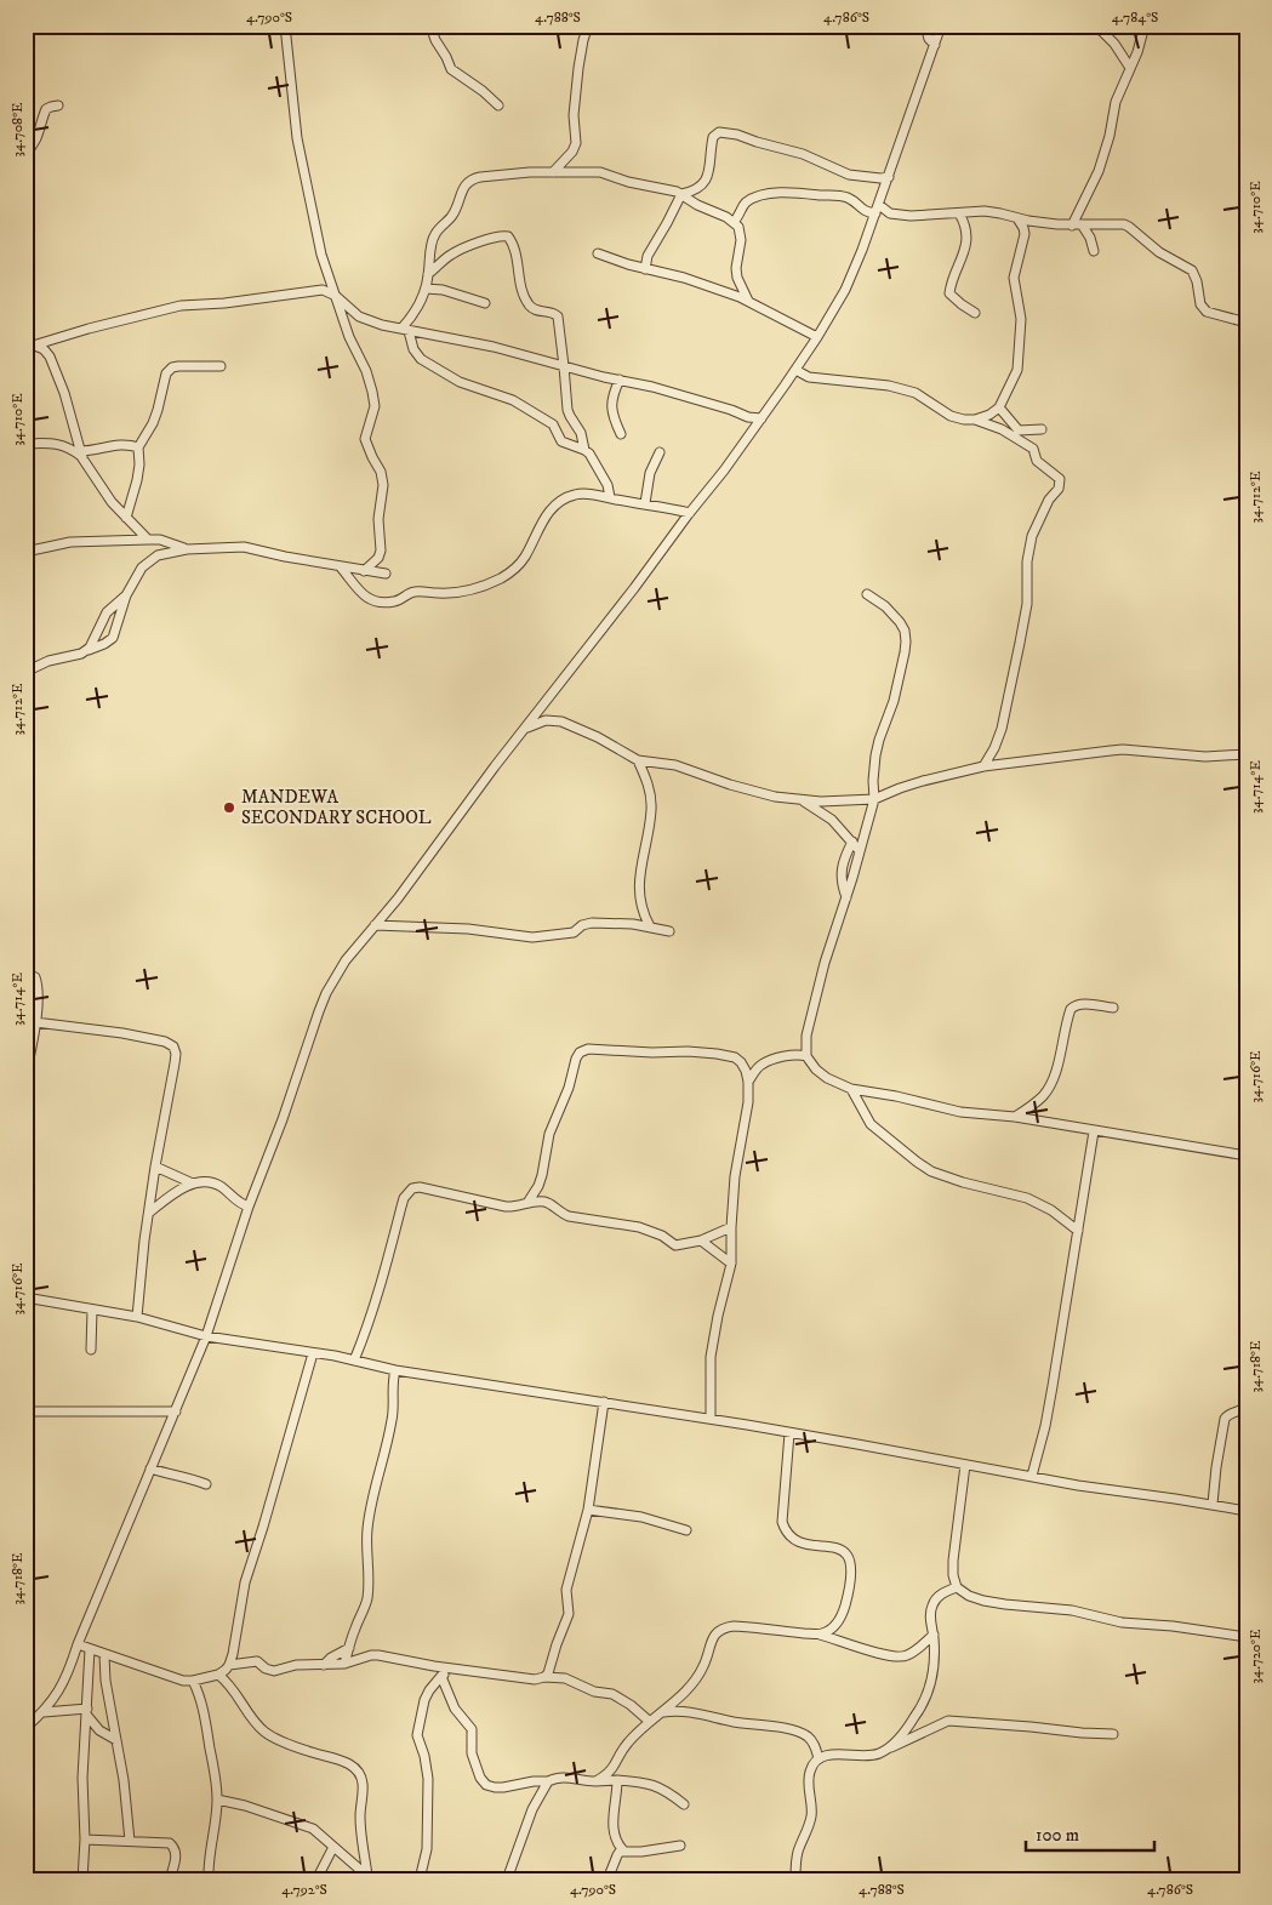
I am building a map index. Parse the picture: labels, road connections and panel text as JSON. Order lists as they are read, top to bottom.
{
  "places": ["MANDEWA SECONDARY SCHOOL"],
  "scale_bar": "100 m",
  "coordinates": [
    "4.790°S",
    "4.788°S",
    "4.786°S",
    "4.784°S",
    "34.708°E",
    "34.710°E",
    "34.712°E",
    "34.714°E",
    "34.716°E",
    "34.718°E",
    "34.720°E",
    "4.792°S"
  ]
}
